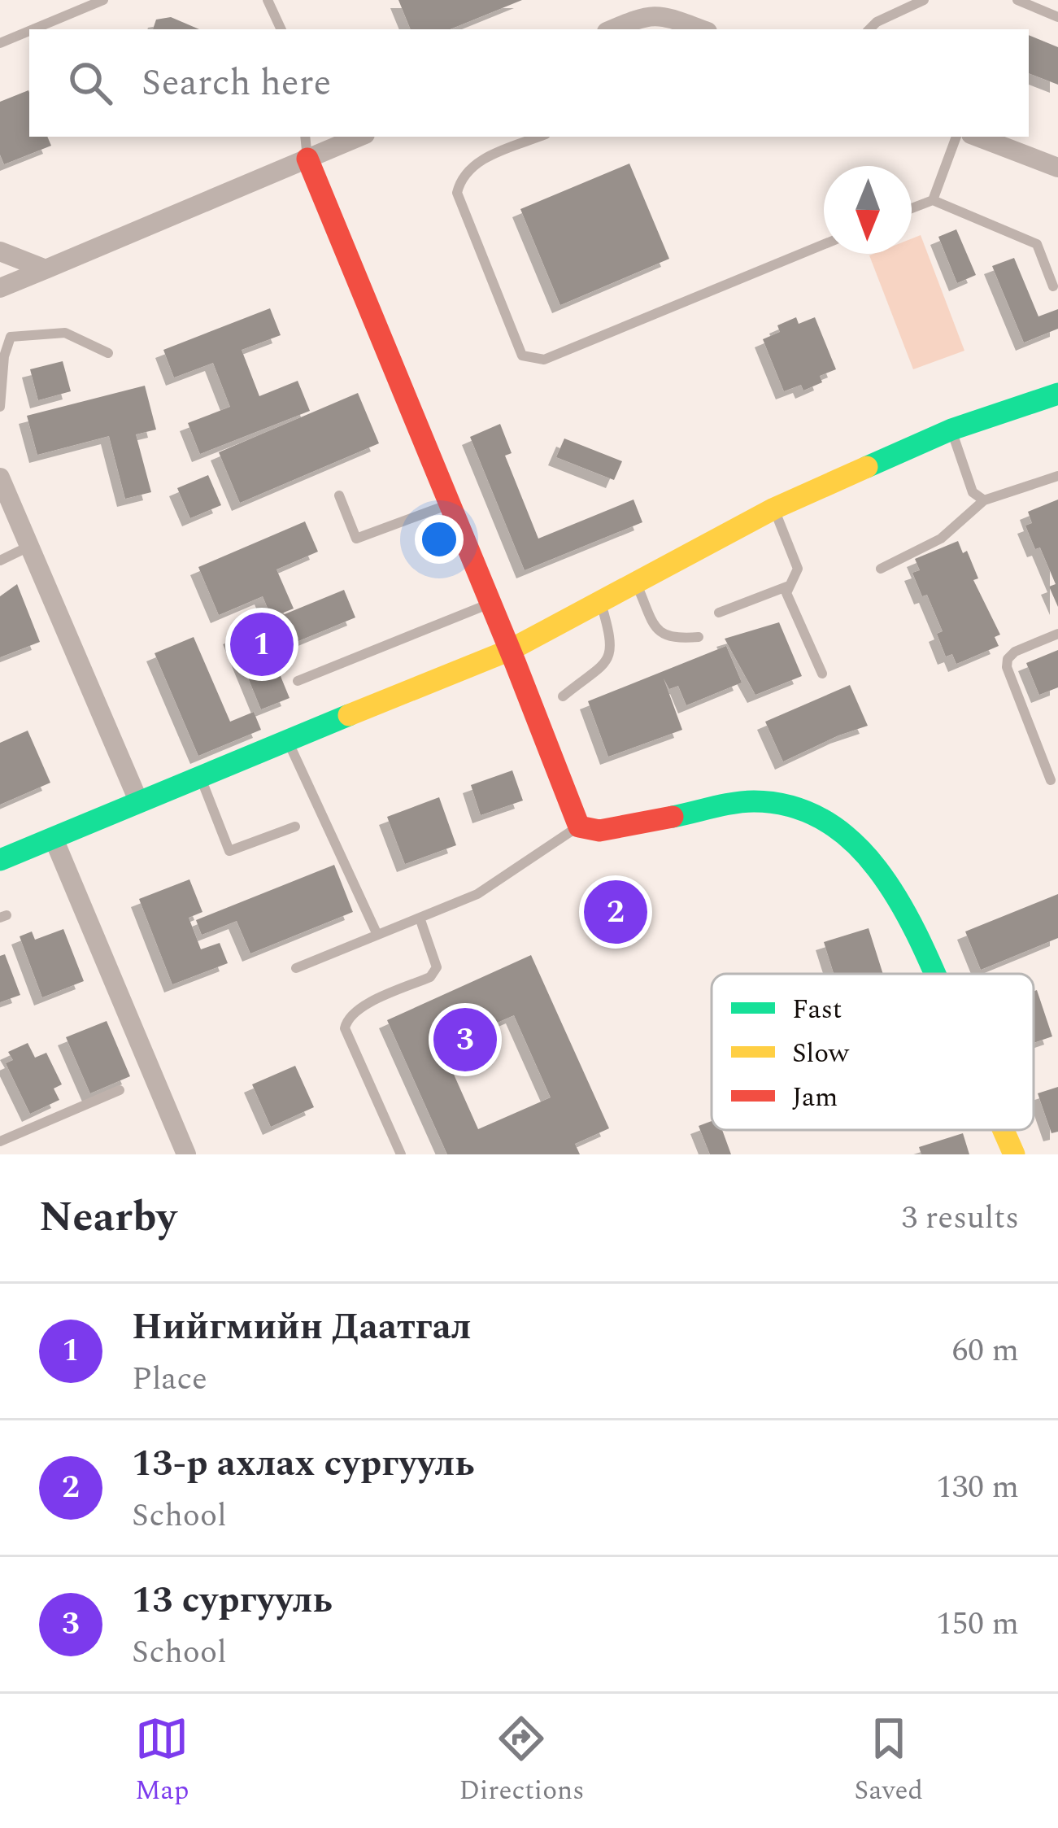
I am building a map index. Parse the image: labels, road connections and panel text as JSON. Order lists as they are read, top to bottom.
{
  "legend": ["Fast", "Slow", "Jam"],
  "north": "bottom",
  "page": {
    "search": "Search here",
    "pins": ["1", "2", "3"],
    "heading": ["Nearby", "3 results"],
    "list": [
      {
        "mark": "1",
        "name": "Нийгмийн Даатгал",
        "note": "Place",
        "value": "60 m"
      },
      {
        "mark": "2",
        "name": "13-р ахлах сургууль",
        "note": "School",
        "value": "130 m"
      },
      {
        "mark": "3",
        "name": "13 сургууль",
        "note": "School",
        "value": "150 m"
      }
    ],
    "nav": ["Map", "Directions", "Saved"]
  }
}
